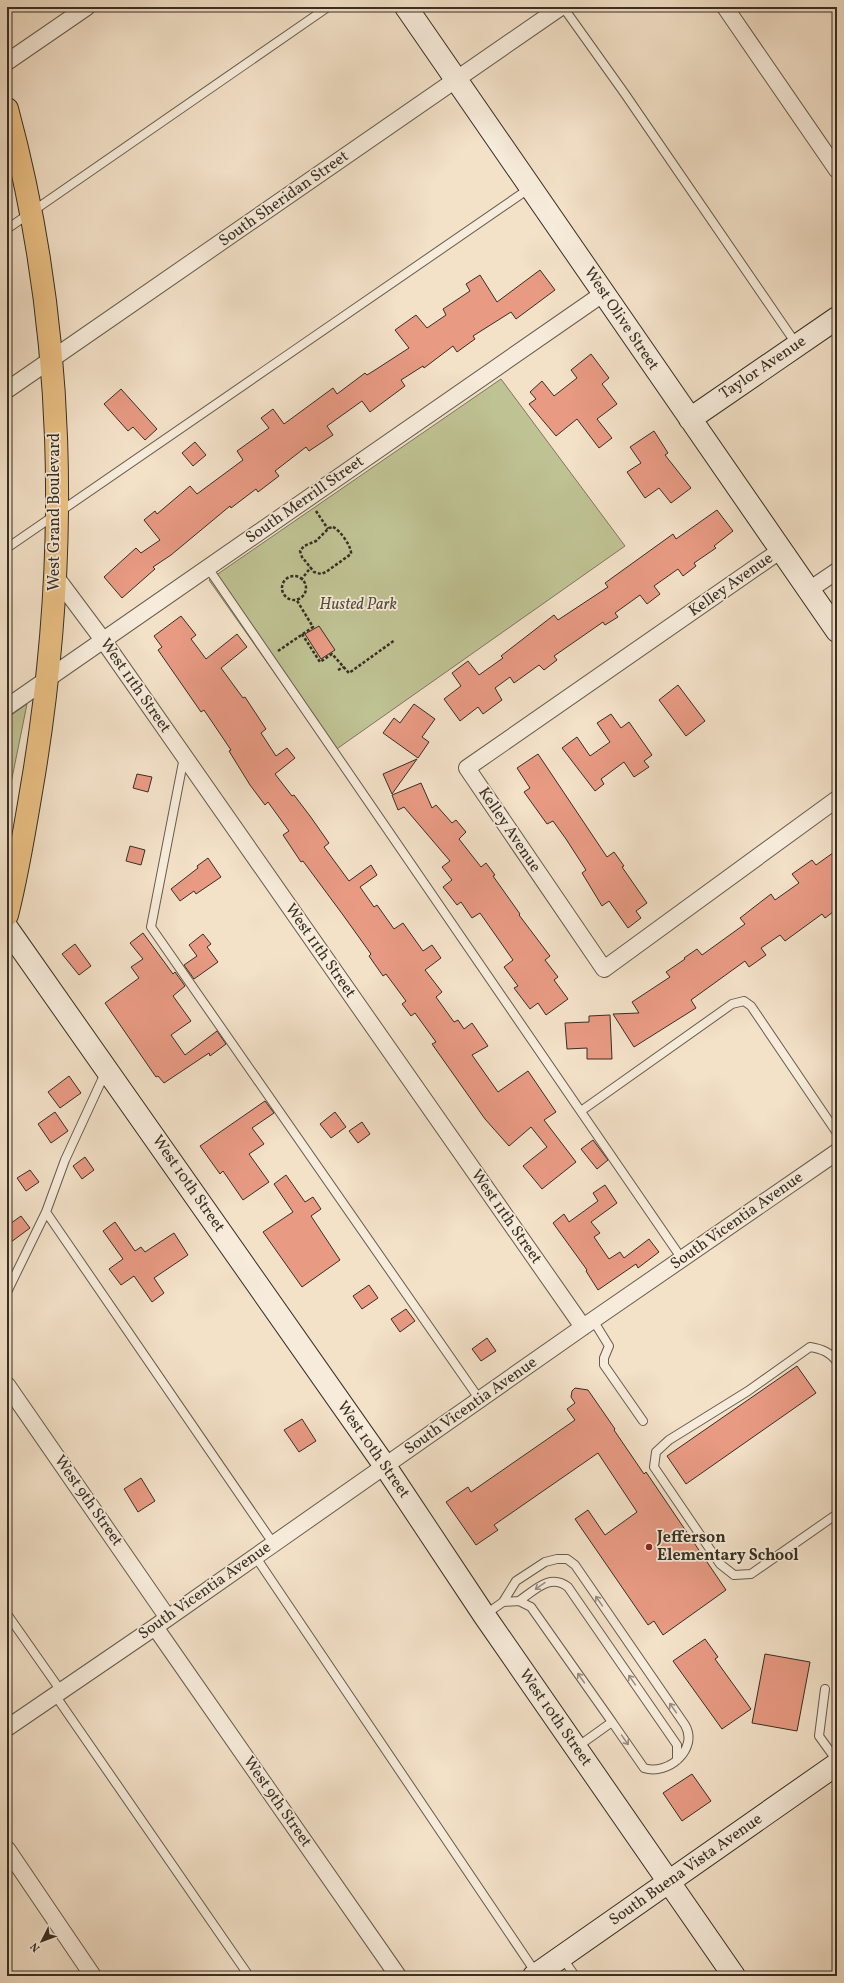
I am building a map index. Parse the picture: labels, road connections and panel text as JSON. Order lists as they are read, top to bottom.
{
  "streets": {
    "main road": ["West Grand Boulevard"],
    "street": [
      "South Sheridan Street",
      "West Olive Street",
      "Taylor Avenue",
      "South Merrill Street",
      "Kelley Avenue",
      "West 11th Street",
      "West 10th Street",
      "South Vicentia Avenue",
      "West 9th Street",
      "South Buena Vista Avenue"
    ]
  },
  "crossings": [
    ["South Sheridan Street", "West Olive Street"],
    ["South Sheridan Street", "West Grand Boulevard"],
    ["West Olive Street", "Taylor Avenue"],
    ["West Olive Street", "South Merrill Street"],
    ["West Olive Street", "Kelley Avenue"],
    ["South Merrill Street", "West Grand Boulevard"],
    ["South Merrill Street", "West 11th Street"],
    ["West Grand Boulevard", "West 11th Street"],
    ["West 11th Street", "South Vicentia Avenue"],
    ["West 10th Street", "South Vicentia Avenue"],
    ["West 10th Street", "South Buena Vista Avenue"],
    ["South Vicentia Avenue", "West 9th Street"]
  ],
  "parks": ["Husted Park"],
  "places": ["Jefferson Elementary School"],
  "north": "bottom left"
}
